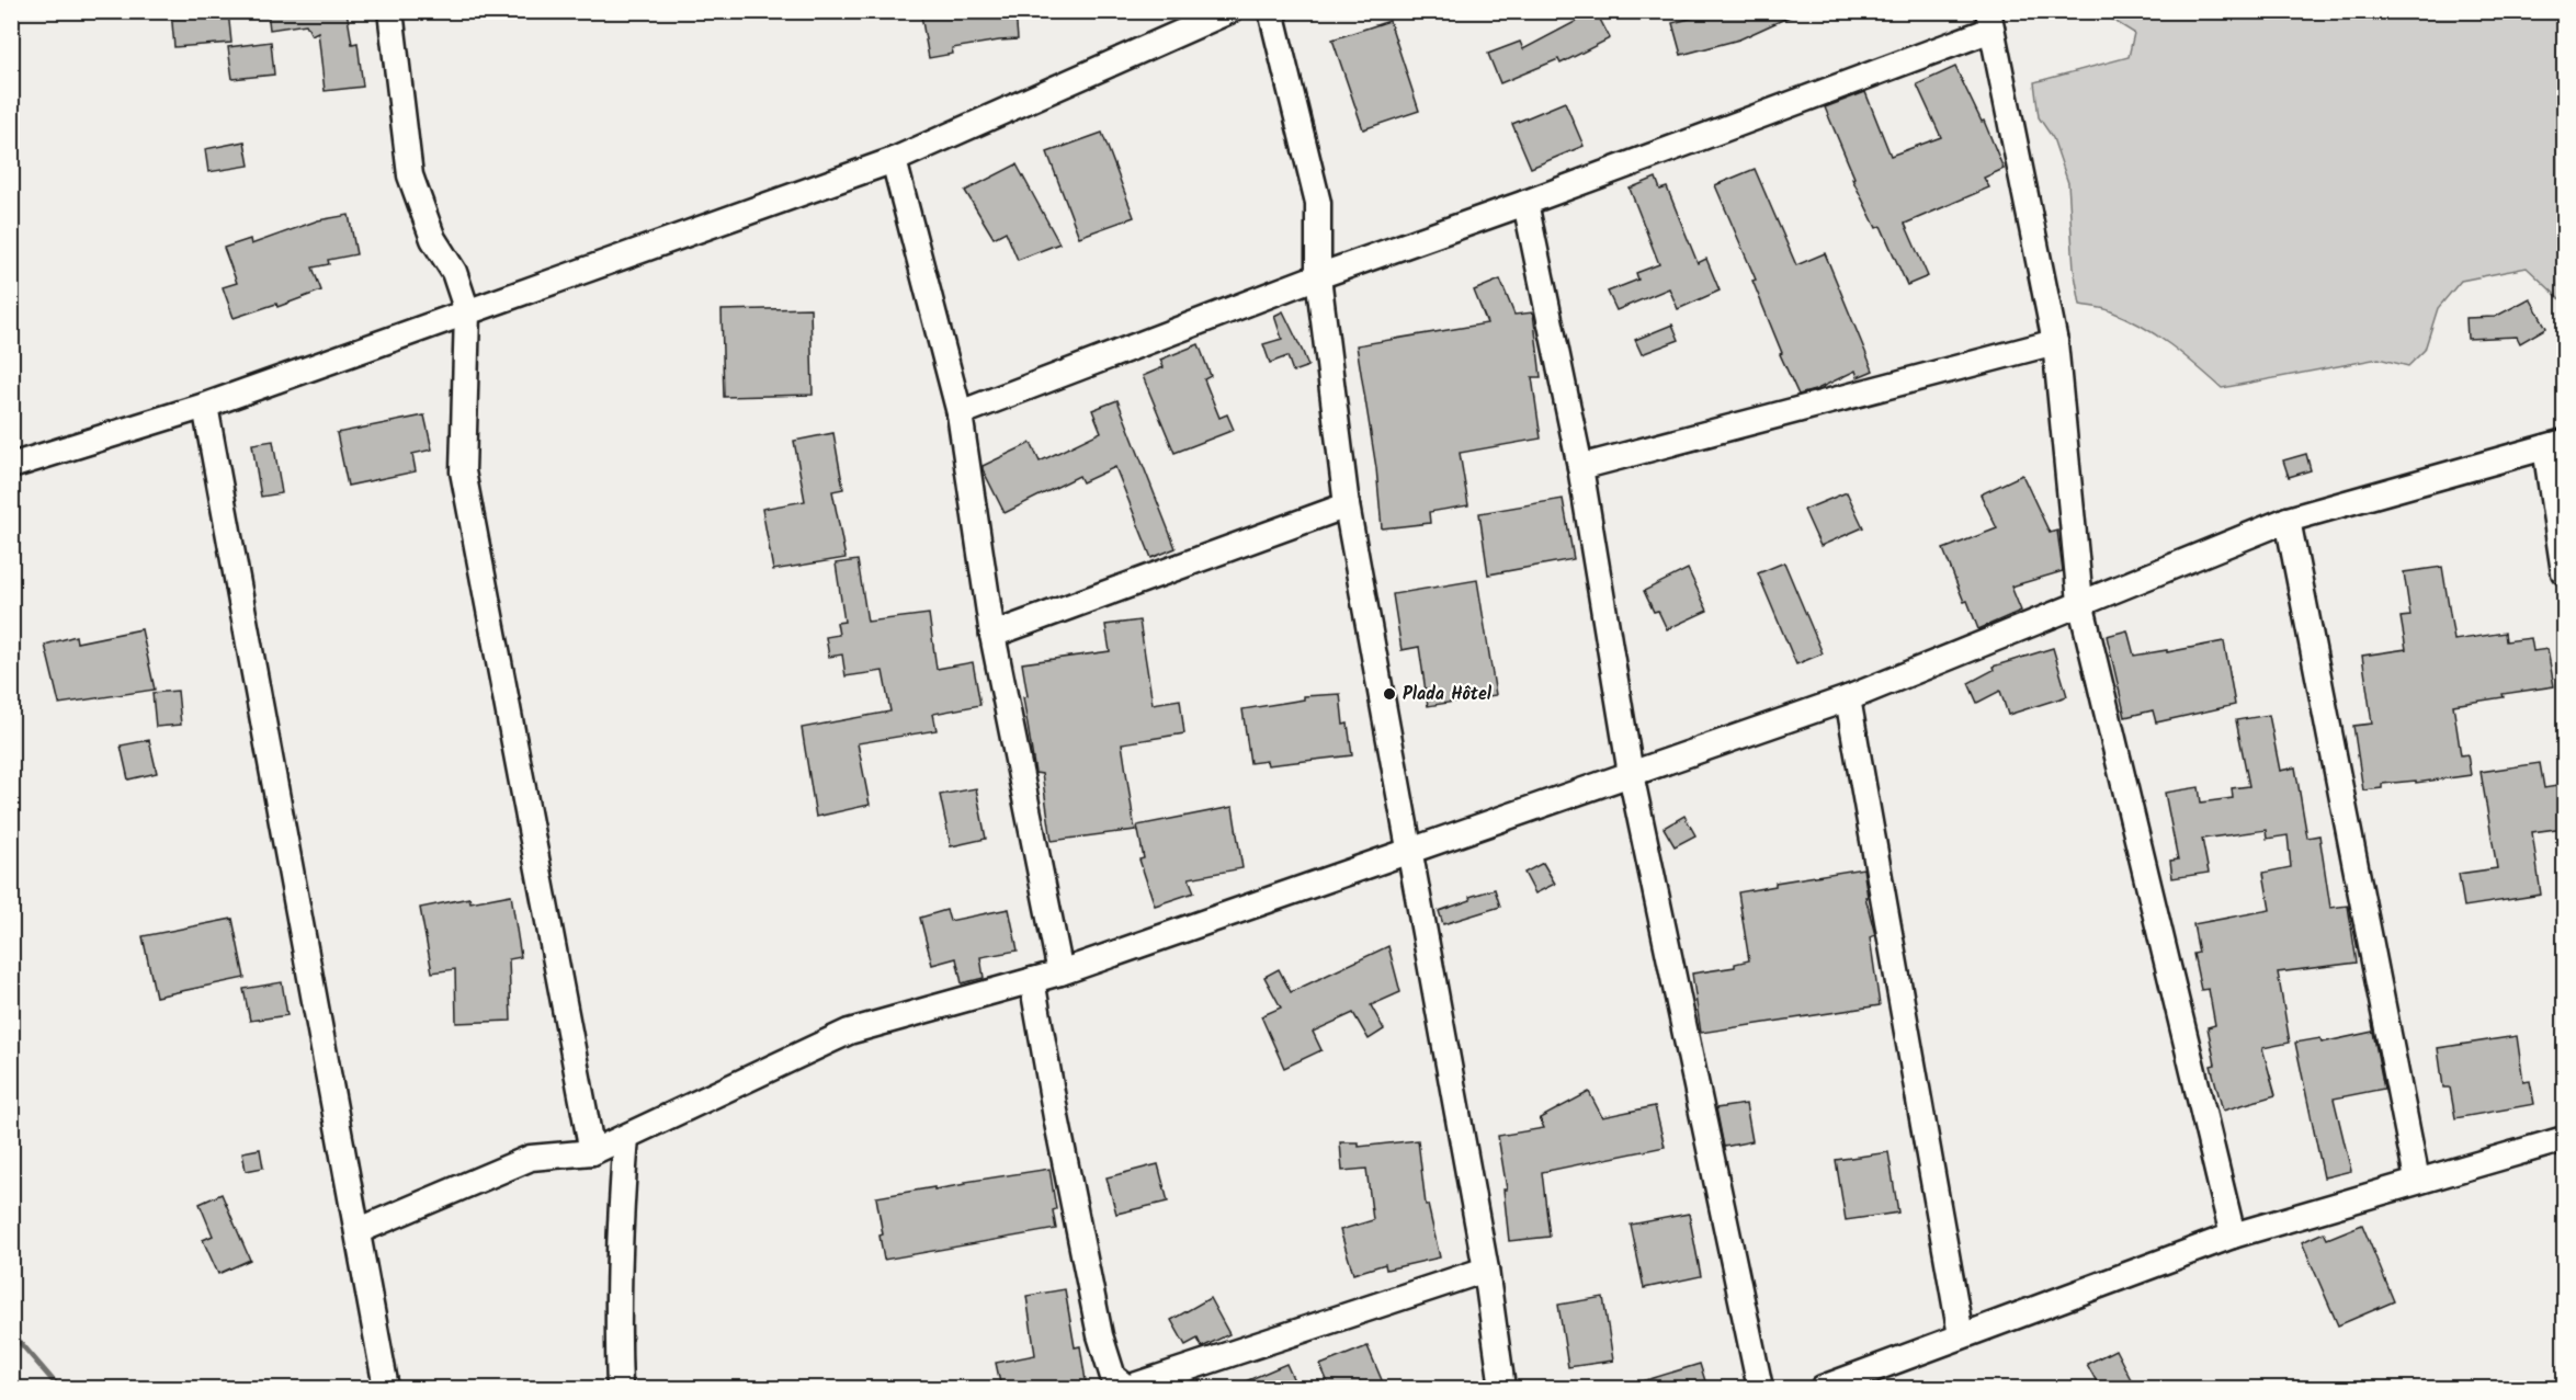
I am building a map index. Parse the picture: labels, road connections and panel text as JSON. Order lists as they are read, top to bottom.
{
  "places": ["Plada Hôtel"]
}
